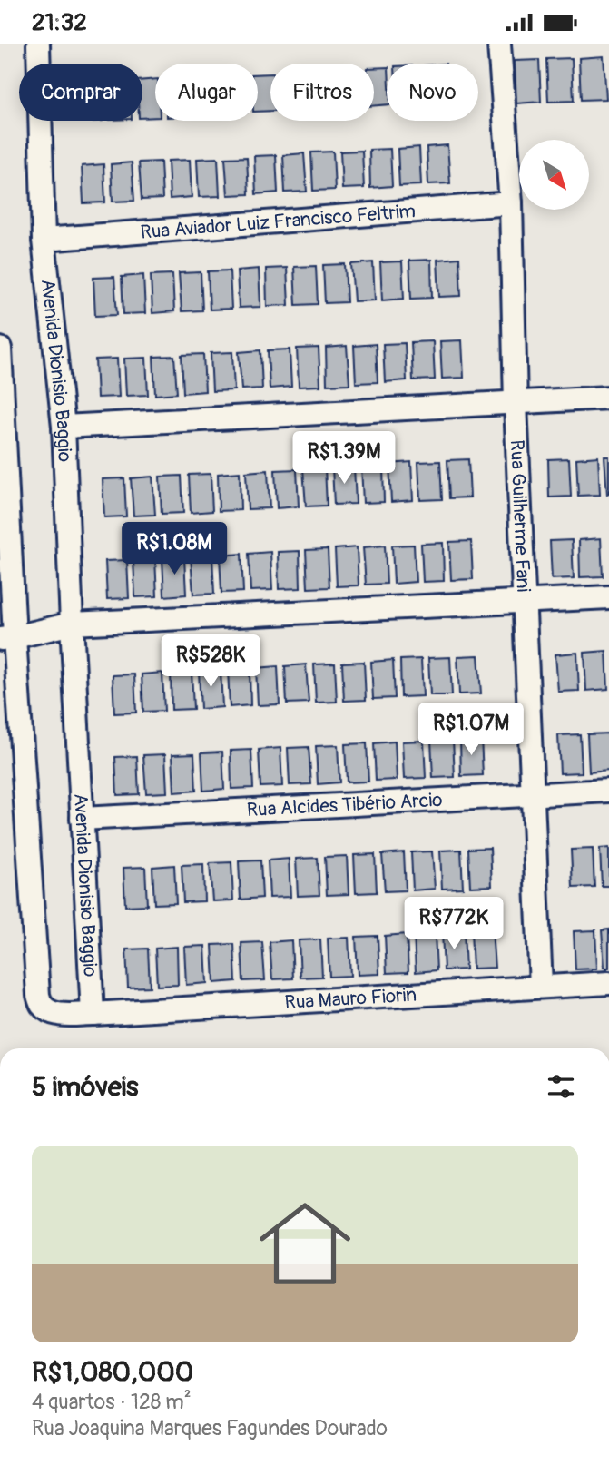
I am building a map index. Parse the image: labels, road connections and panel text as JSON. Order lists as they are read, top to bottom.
{
  "streets": {
    "street": [
      "Rua Aviador Luiz Francisco Feltrim",
      "Avenida Dionisio Baggio",
      "Rua Guilherme Fani",
      "Rua Alcides Tibério Arcio",
      "Rua Mauro Fiorin"
    ]
  },
  "crossings": [
    ["Rua Aviador Luiz Francisco Feltrim", "Avenida Dionisio Baggio"],
    ["Rua Aviador Luiz Francisco Feltrim", "Rua Guilherme Fani"],
    ["Avenida Dionisio Baggio", "Rua Alcides Tibério Arcio"],
    ["Avenida Dionisio Baggio", "Rua Mauro Fiorin"],
    ["Rua Guilherme Fani", "Rua Alcides Tibério Arcio"],
    ["Rua Guilherme Fani", "Rua Mauro Fiorin"]
  ],
  "north": "bottom right",
  "page": {
    "status": "21:32",
    "chip": [
      "Comprar",
      "Alugar",
      "Filtros",
      "Novo"
    ],
    "price": [
      "R$1.39M",
      "R$1.08M",
      "R$528K",
      "R$1.07M",
      "R$772K"
    ],
    "heading": "5 imóveis",
    "list": [
      {
        "name": "R$1,080,000",
        "note": "4 quartos · 128 m² · Rua Joaquina Marques Fagundes Dourado"
      }
    ]
  }
}
